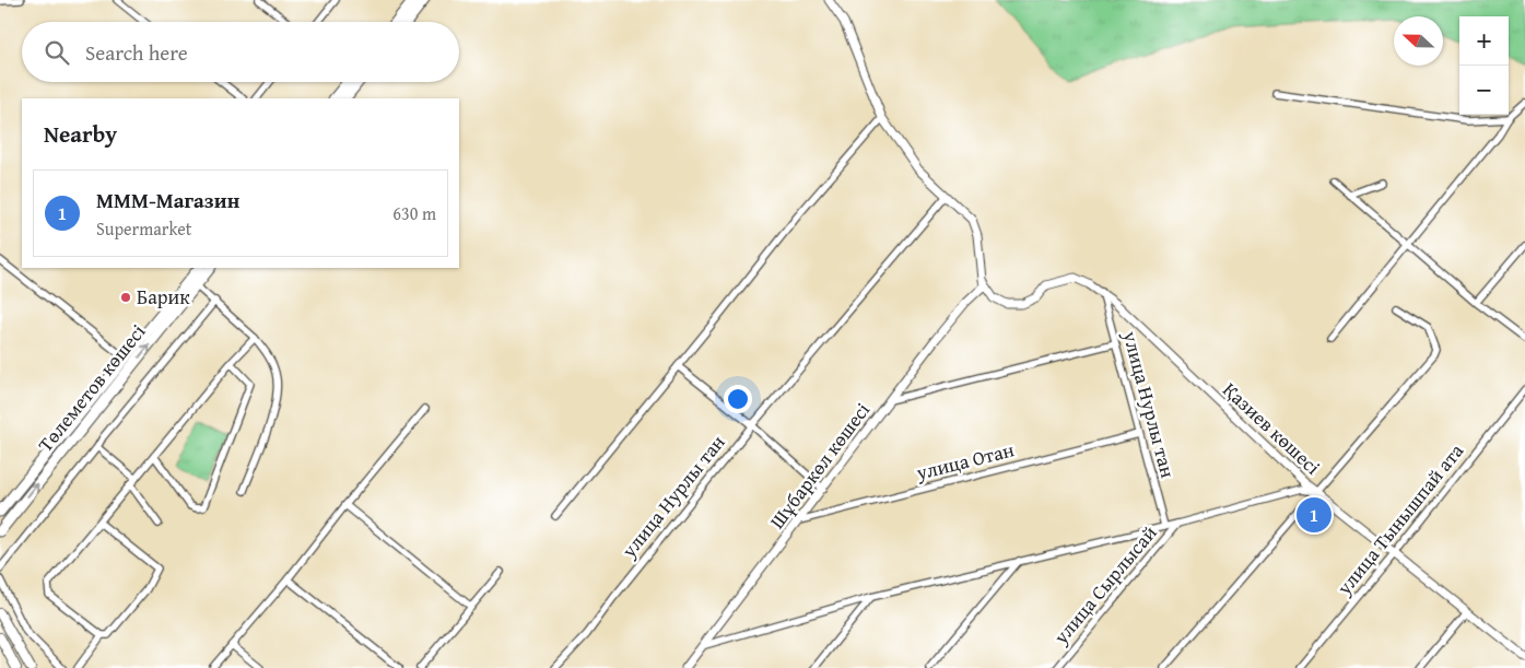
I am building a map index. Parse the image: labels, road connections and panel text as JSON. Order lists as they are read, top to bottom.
{
  "streets": {
    "main road": ["Төлеметов көшесі"],
    "street": [
      "улица Нурлы тан",
      "Қазиев көшесі",
      "улица Отан",
      "Шұбаркөл көшесі",
      "улица Тынышпай ата",
      "улица Сырлысай"
    ]
  },
  "crossings": [
    ["улица Нурлы тан", "Қазиев көшесі"],
    ["улица Нурлы тан", "улица Отан"],
    ["Қазиев көшесі", "Шұбаркөл көшесі"],
    ["Қазиев көшесі", "улица Тынышпай ата"],
    ["улица Отан", "Шұбаркөл көшесі"]
  ],
  "places": ["Барик"],
  "north": "left",
  "page": {
    "map_buttons": ["+", "−"],
    "search": "Search here",
    "heading": "Nearby",
    "list": [
      {
        "mark": "1",
        "name": "МММ-Магазин",
        "note": "Supermarket",
        "value": "630 m"
      }
    ],
    "pins": "1"
  }
}
